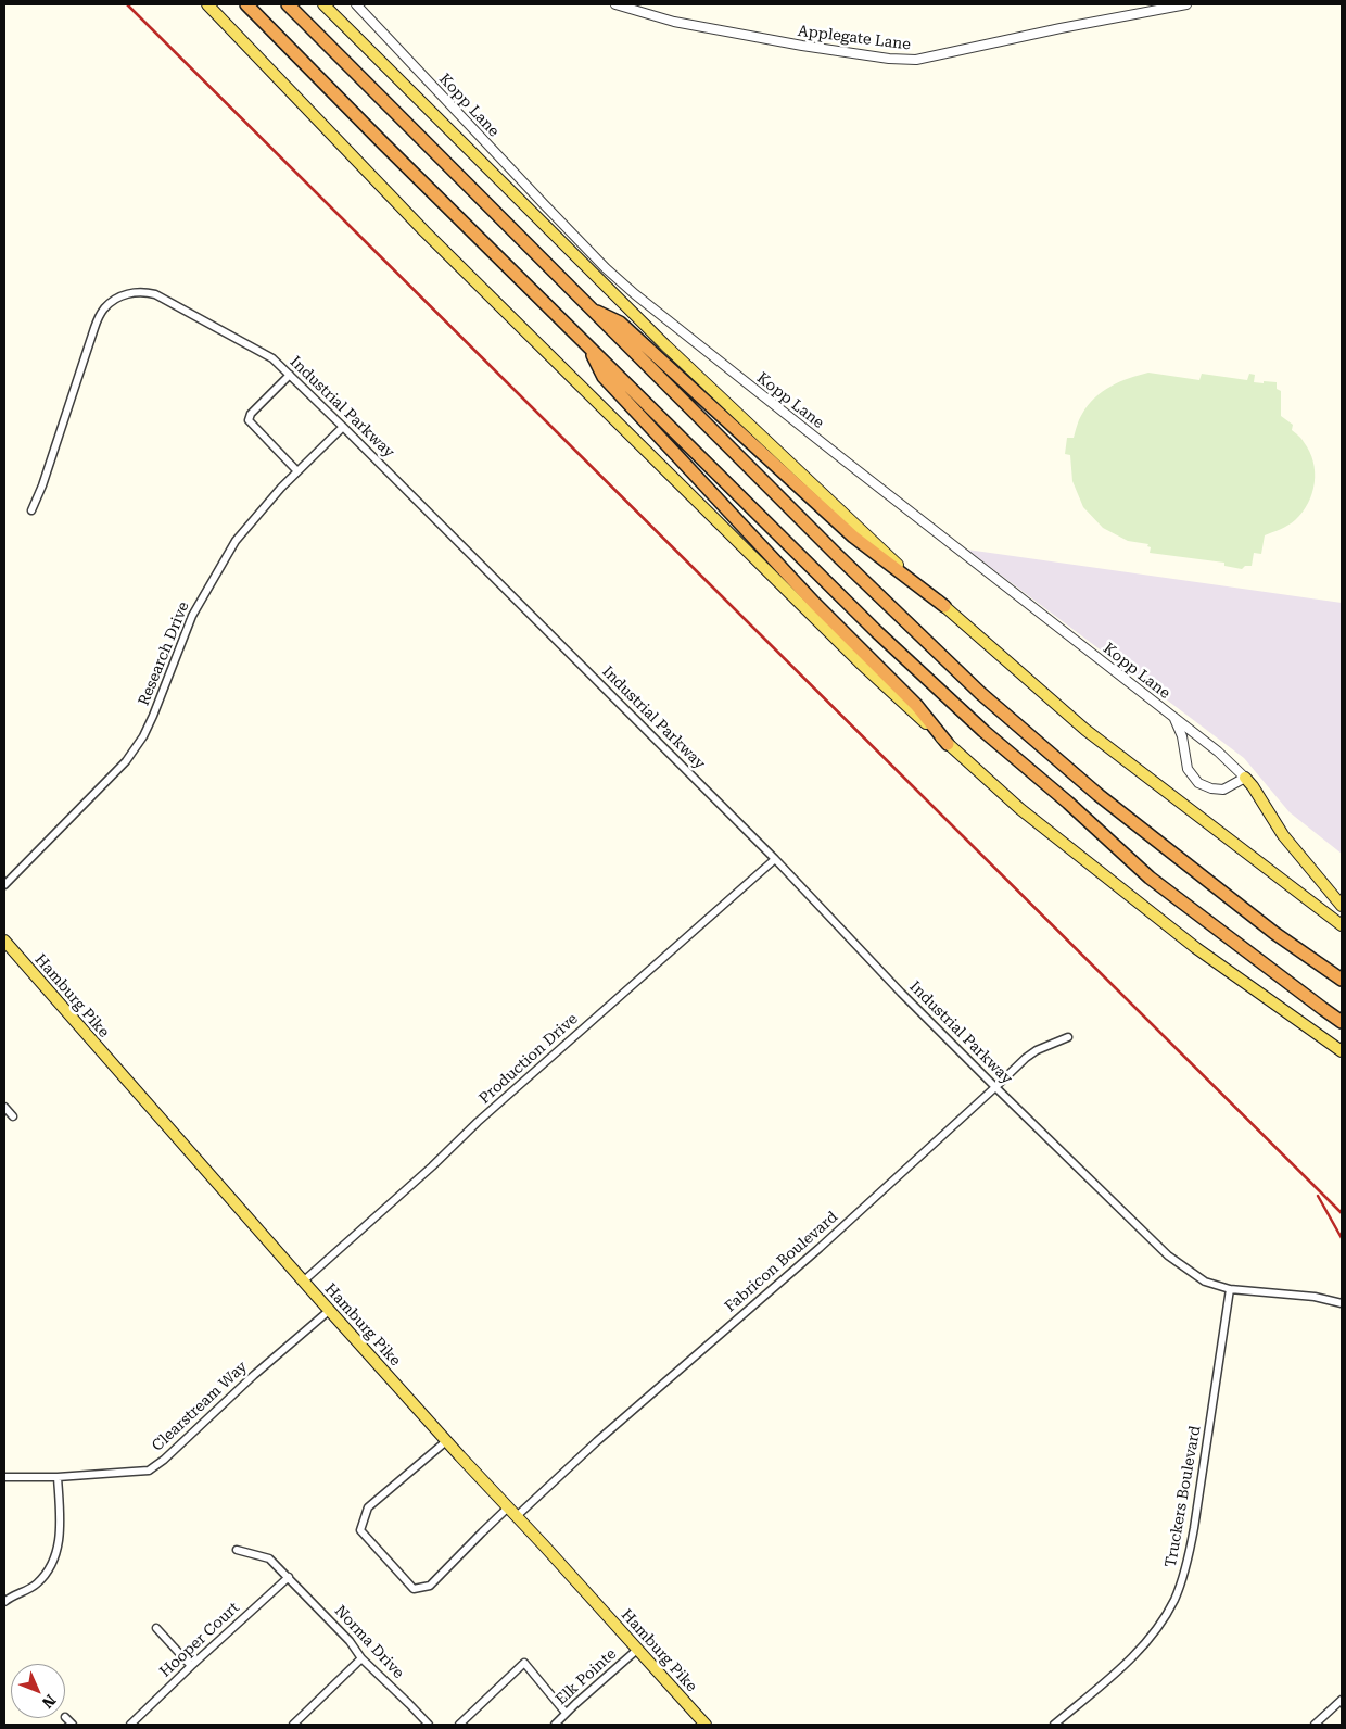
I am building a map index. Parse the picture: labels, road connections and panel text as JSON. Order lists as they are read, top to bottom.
{
  "streets": {
    "main road": ["Hamburg Pike"],
    "street": [
      "Applegate Lane",
      "Kopp Lane",
      "Industrial Parkway",
      "Research Drive",
      "Production Drive",
      "Fabricon Boulevard",
      "Clearstream Way",
      "Truckers Boulevard",
      "Hooper Court",
      "Norma Drive",
      "Elk Pointe"
    ]
  },
  "crossings": [
    ["Industrial Parkway", "Research Drive"],
    ["Industrial Parkway", "Production Drive"],
    ["Industrial Parkway", "Fabricon Boulevard"],
    ["Industrial Parkway", "Truckers Boulevard"],
    ["Hamburg Pike", "Production Drive"],
    ["Hamburg Pike", "Fabricon Boulevard"],
    ["Hamburg Pike", "Clearstream Way"],
    ["Hamburg Pike", "Elk Pointe"],
    ["Hooper Court", "Norma Drive"]
  ],
  "north": "bottom right"
}
